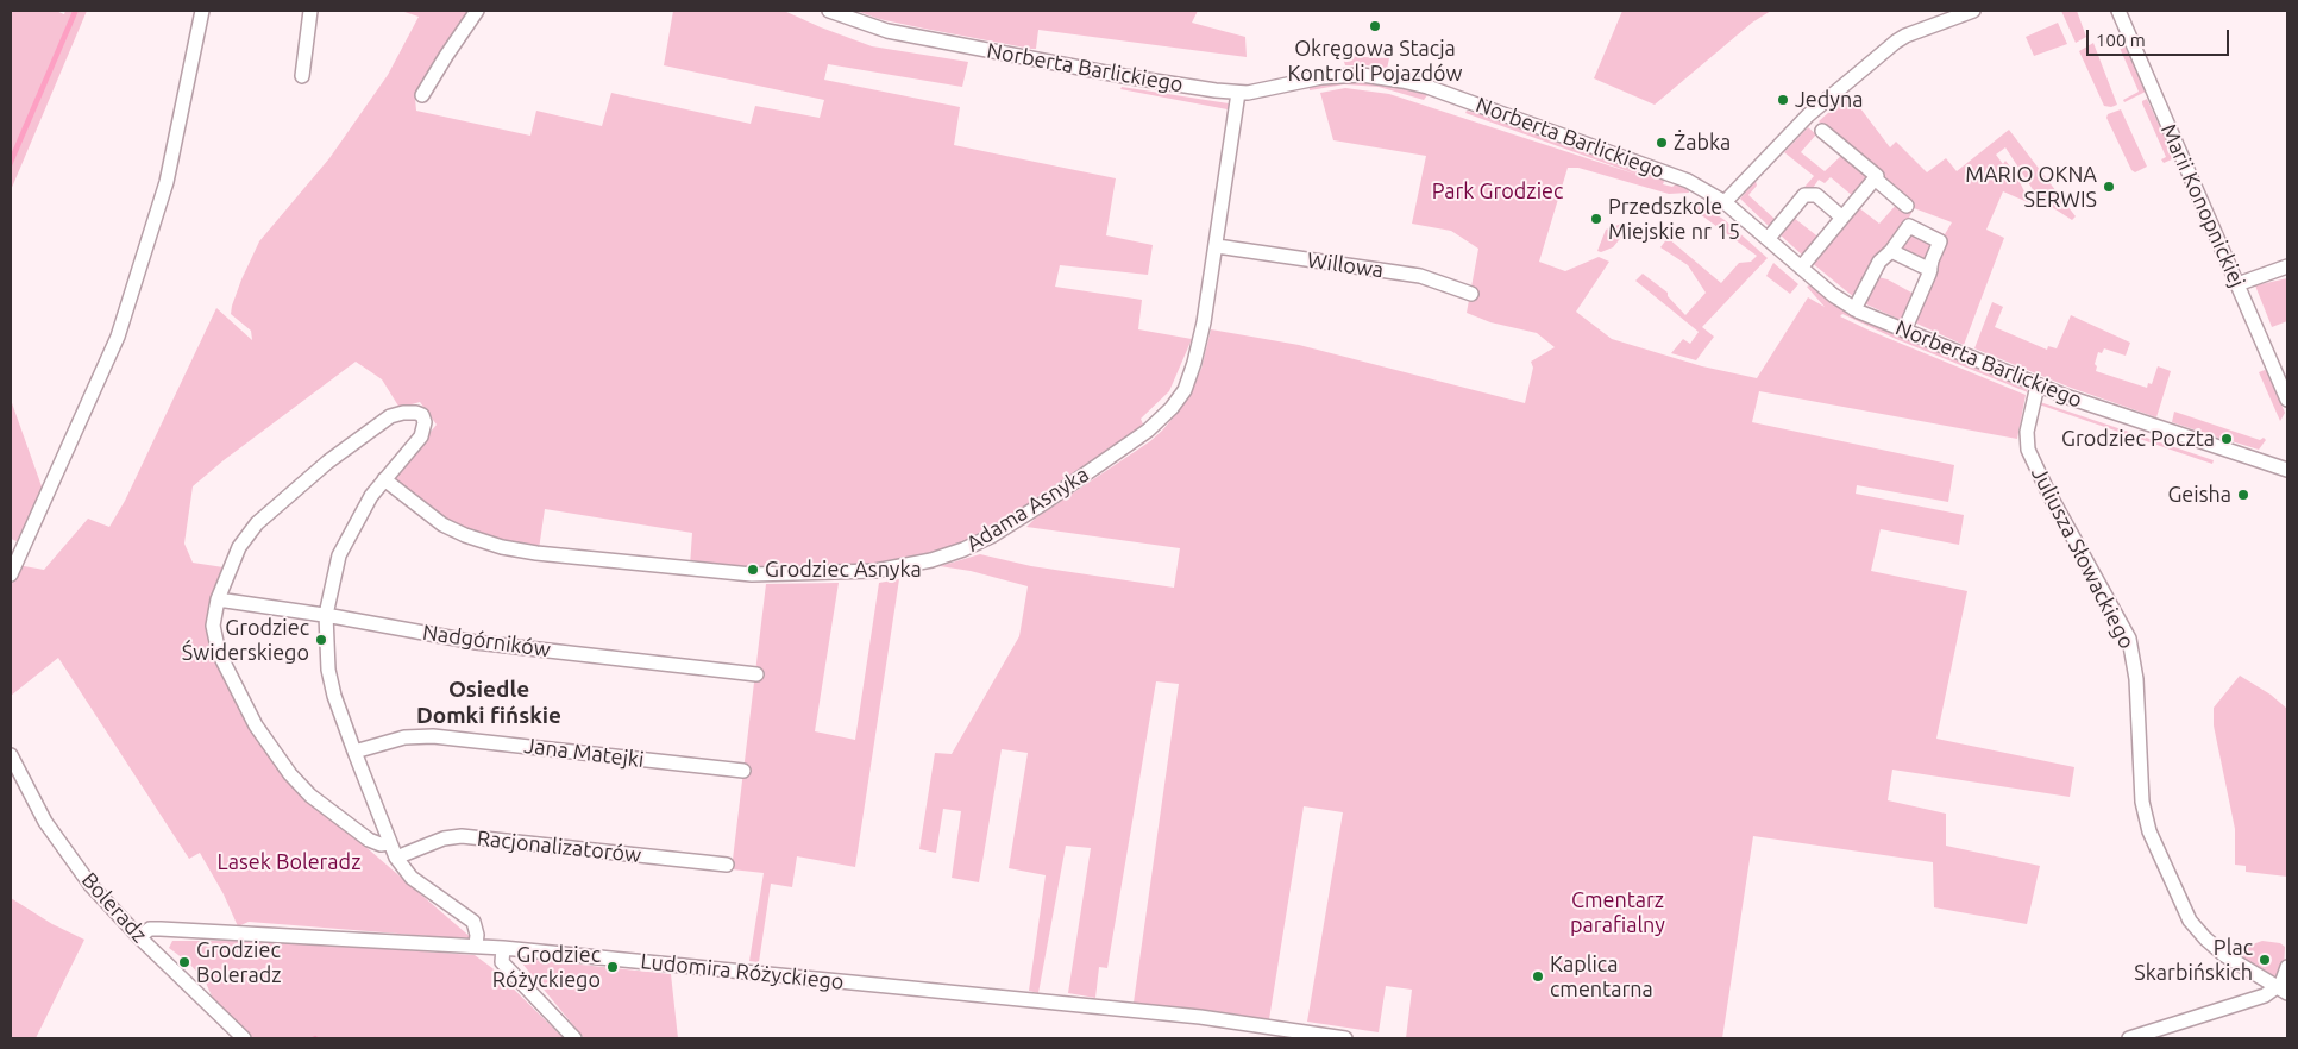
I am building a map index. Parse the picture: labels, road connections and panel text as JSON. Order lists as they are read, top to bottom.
{
  "streets": {
    "street": [
      "Norberta Barlickiego",
      "Marii Konopnickiej",
      "Willowa",
      "Adama Asnyka",
      "Juliusza Słowackiego",
      "Nadgórników",
      "Jana Matejki",
      "Racjonalizatorów",
      "Boleradz",
      "Ludomira Różyckiego"
    ]
  },
  "crossings": [
    ["Norberta Barlickiego", "Adama Asnyka"],
    ["Norberta Barlickiego", "Juliusza Słowackiego"],
    ["Willowa", "Adama Asnyka"],
    ["Boleradz", "Ludomira Różyckiego"]
  ],
  "districts": ["Osiedle Domki fińskie"],
  "parks": ["Park Grodziec", "Lasek Boleradz", "Cmentarz parafialny"],
  "places": [
    "Okręgowa Stacja Kontroli Pojazdów",
    "Jedyna",
    "Żabka",
    "MARIO OKNA SERWIS",
    "Przedszkole Miejskie nr 15",
    "Grodziec Poczta",
    "Geisha",
    "Grodziec Asnyka",
    "Grodziec Świderskiego",
    "Plac Skarbińskich",
    "Grodziec Boleradz",
    "Grodziec Różyckiego",
    "Kaplica cmentarna"
  ],
  "scale_bar": "100 m"
}
